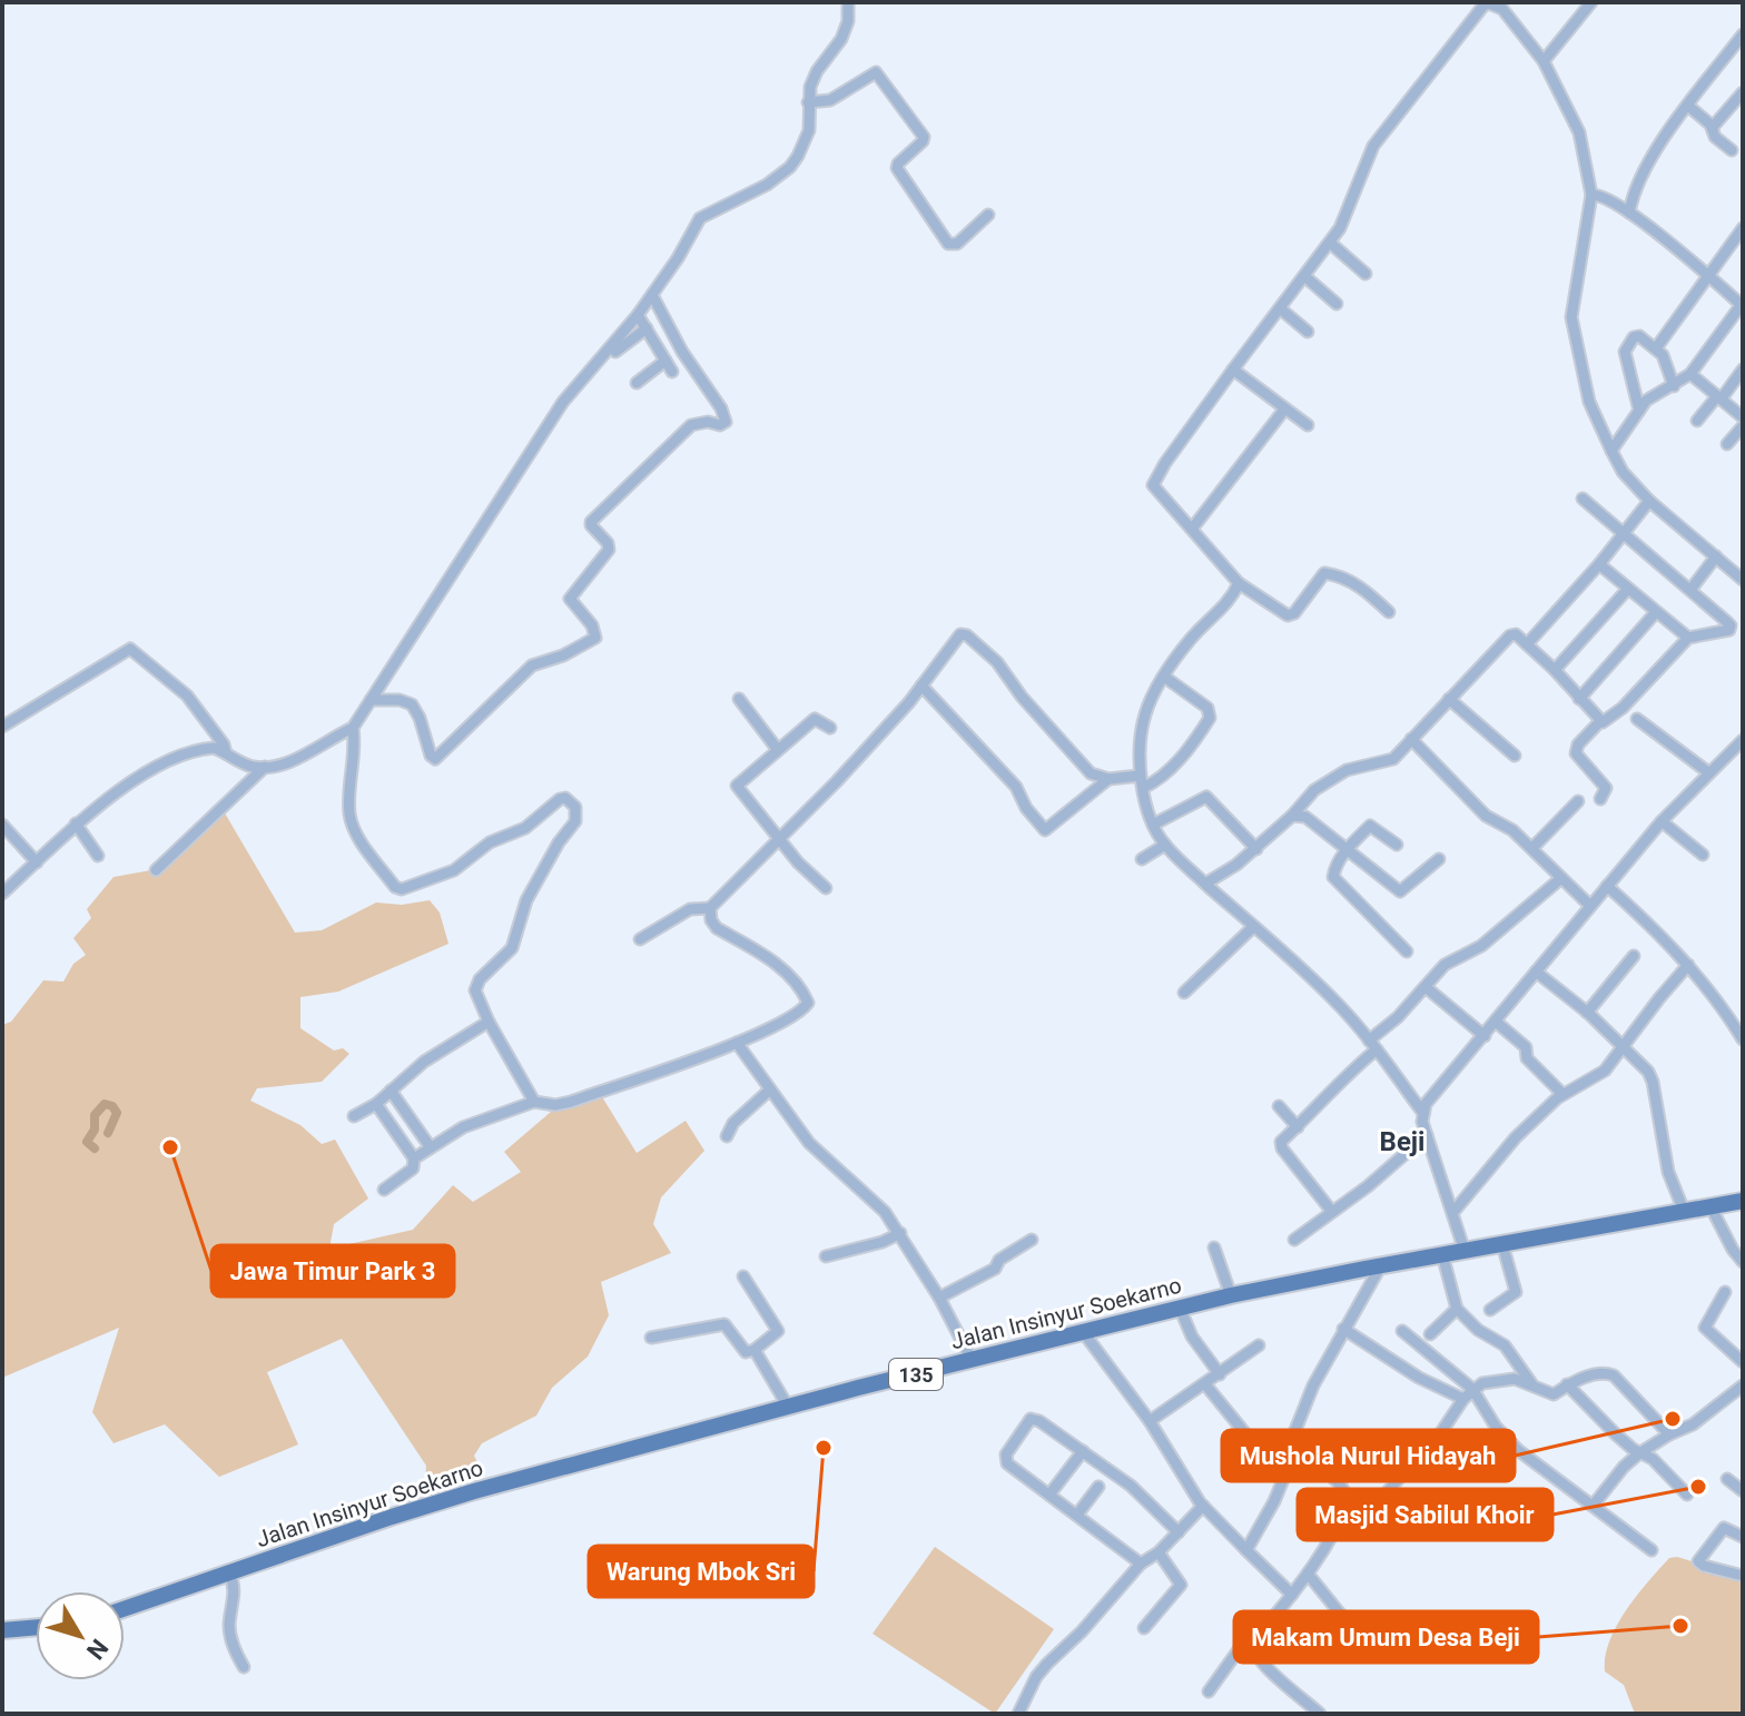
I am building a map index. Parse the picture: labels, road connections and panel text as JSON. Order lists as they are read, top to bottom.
{
  "streets": {
    "main road": ["Jalan Insinyur Soekarno", "135"]
  },
  "districts": ["Beji"],
  "places": [
    "Jawa Timur Park 3",
    "Mushola Nurul Hidayah",
    "Warung Mbok Sri",
    "Masjid Sabilul Khoir",
    "Makam Umum Desa Beji"
  ],
  "north": "bottom right"
}
